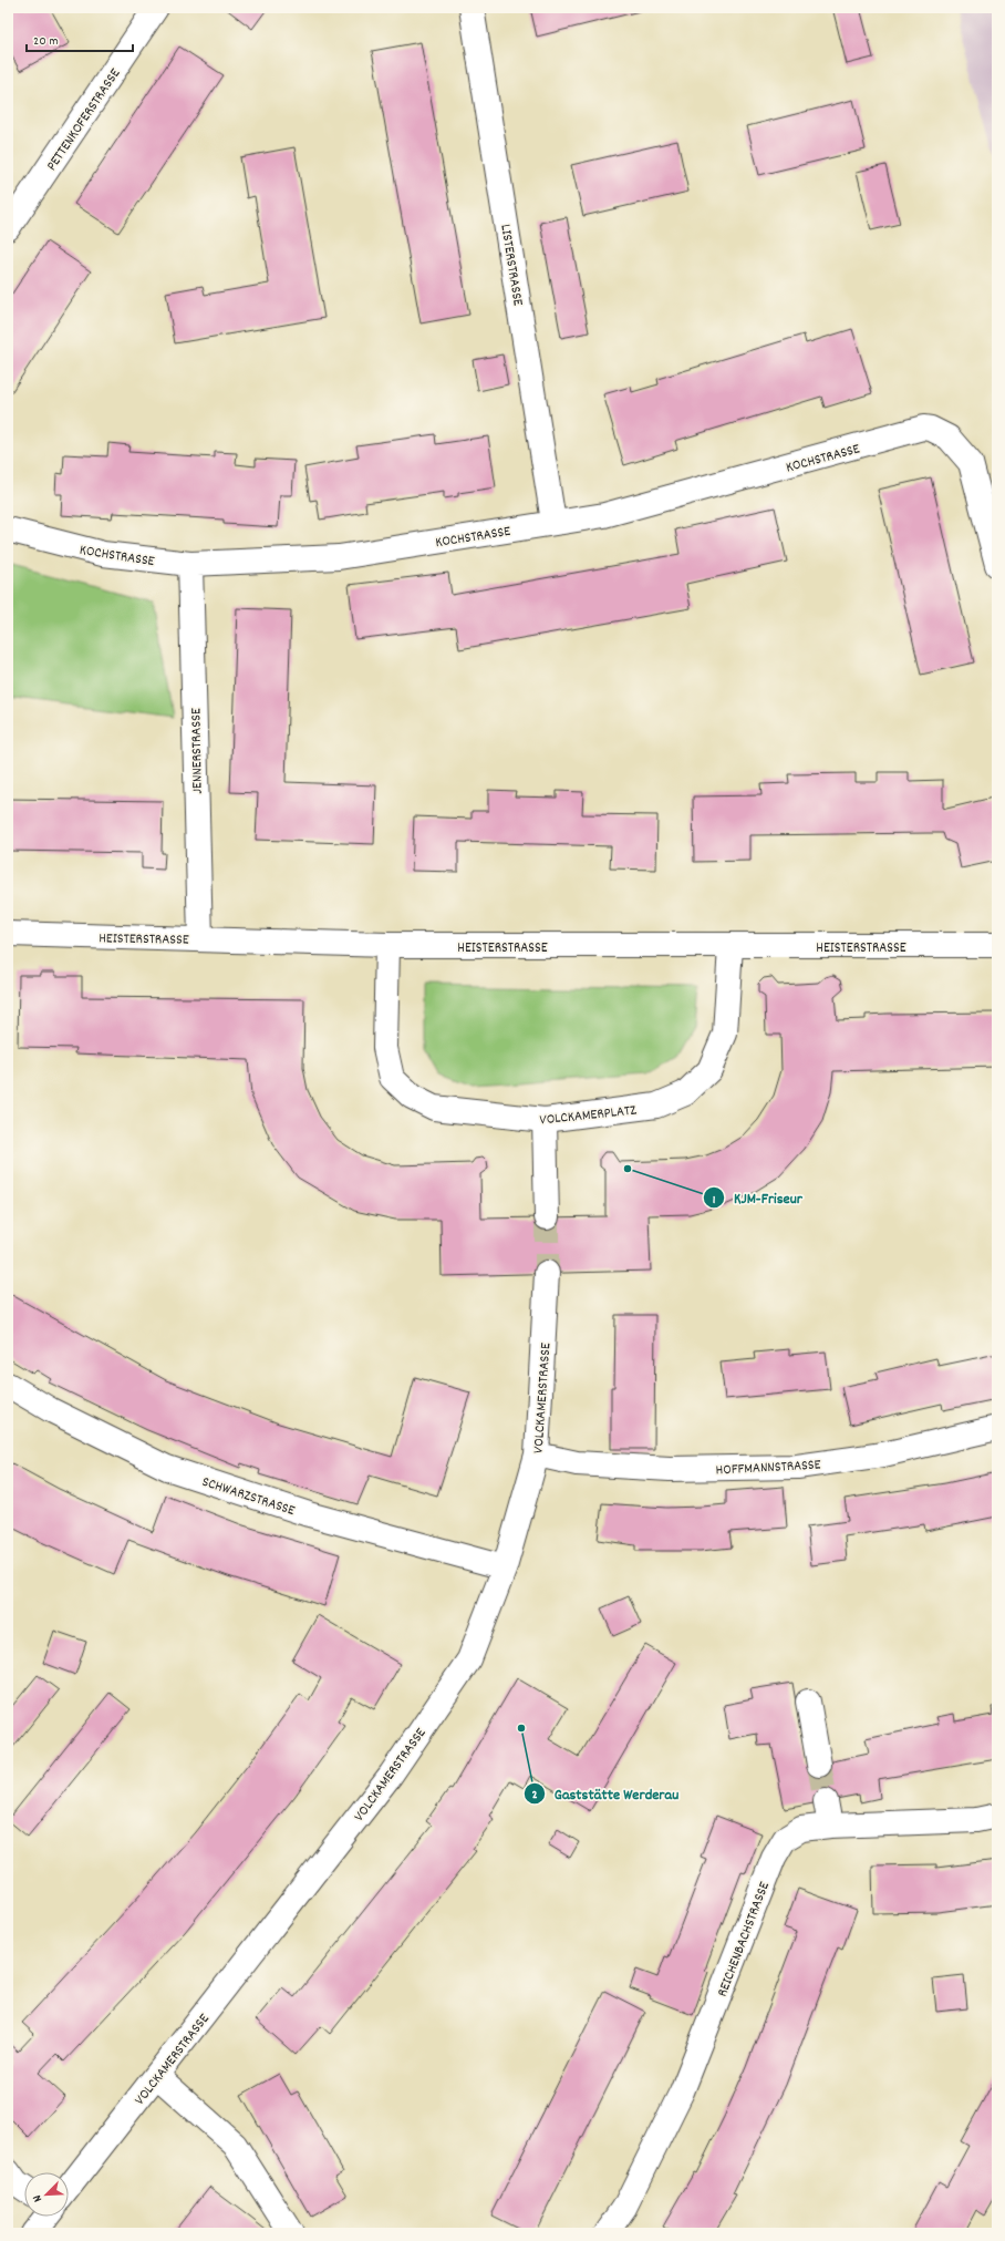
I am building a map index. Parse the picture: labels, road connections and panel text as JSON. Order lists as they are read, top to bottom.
{
  "streets": {
    "street": [
      "PETTENKOFERSTRASSE",
      "LISTERSTRASSE",
      "KOCHSTRASSE",
      "JENNERSTRASSE",
      "HEISTERSTRASSE",
      "VOLCKAMERPLATZ",
      "VOLCKAMERSTRASSE",
      "HOFFMANNSTRASSE",
      "SCHWARZSTRASSE",
      "REICHENBACHSTRASSE"
    ]
  },
  "crossings": [
    ["LISTERSTRASSE", "KOCHSTRASSE"],
    ["KOCHSTRASSE", "JENNERSTRASSE"],
    ["JENNERSTRASSE", "HEISTERSTRASSE"],
    ["HEISTERSTRASSE", "VOLCKAMERPLATZ"],
    ["VOLCKAMERSTRASSE", "HOFFMANNSTRASSE"],
    ["VOLCKAMERSTRASSE", "SCHWARZSTRASSE"]
  ],
  "places": ["KJM-Friseur", "Gaststätte Werderau"],
  "scale_bar": "20 m",
  "north": "bottom left"
}
